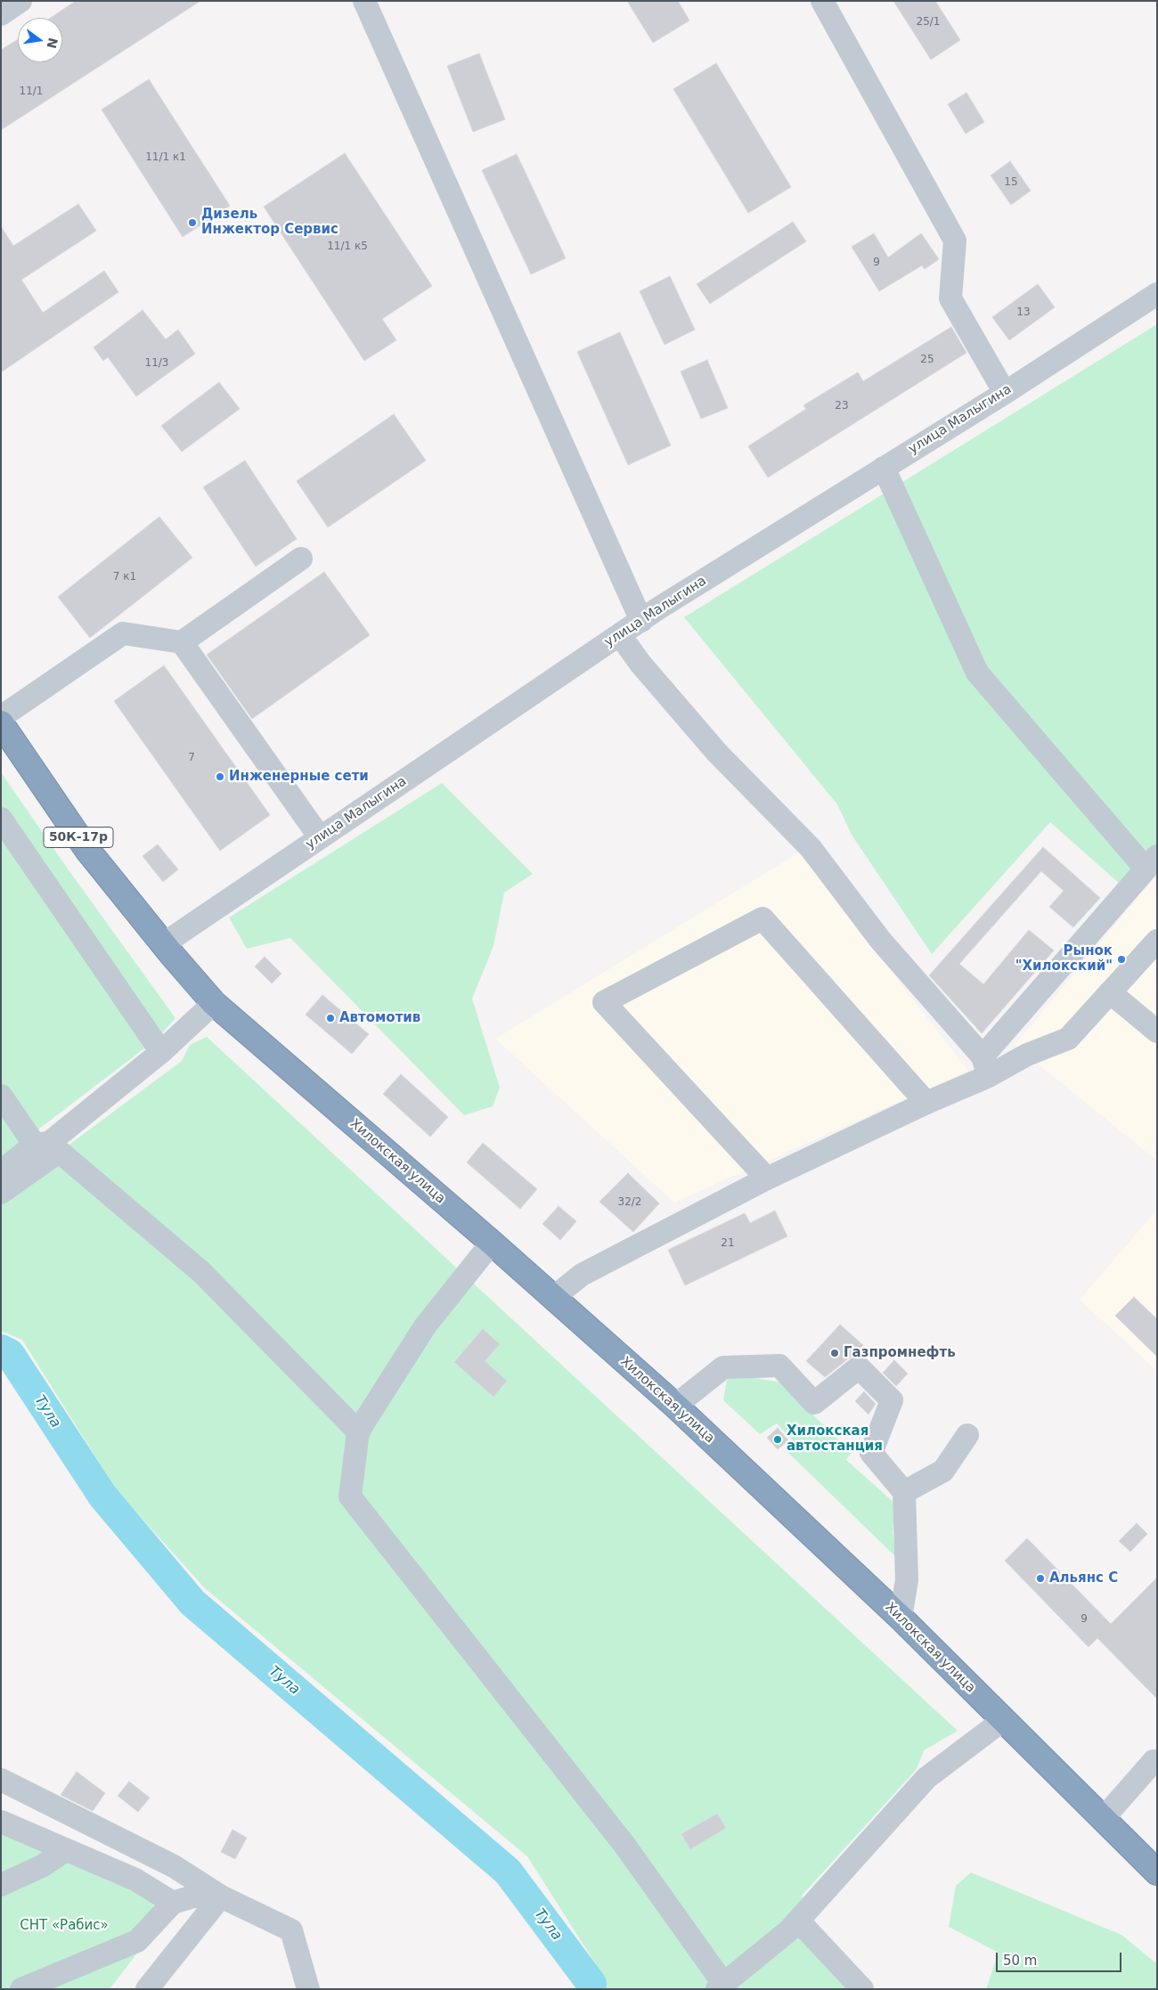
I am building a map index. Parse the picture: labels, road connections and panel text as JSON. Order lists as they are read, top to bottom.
{
  "streets": {
    "highway": ["50К-17р", "Хилокская улица"],
    "street": ["улица Малыгина"]
  },
  "crossings": [
    ["улица Малыгина", "50К-17р"],
    ["улица Малыгина", "Хилокская улица"],
    ["50К-17р", "Хилокская улица"]
  ],
  "water": ["Тула"],
  "parks": ["СНТ «Рабис»"],
  "places": [
    "Дизель Инжектор Сервис",
    "Инженерные сети",
    "Рынок \"Хилокский\"",
    "Автомотив",
    "Газпромнефть",
    "Хилокская автостанция",
    "Альянс С"
  ],
  "house_numbers": [
    "25/1",
    "11/1",
    "11/1 к1",
    "15",
    "11/1 к5",
    "9",
    "13",
    "25",
    "11/3",
    "23",
    "7 к1",
    "7",
    "32/2",
    "21",
    "9"
  ],
  "scale_bar": "50 m",
  "north": "right"
}
